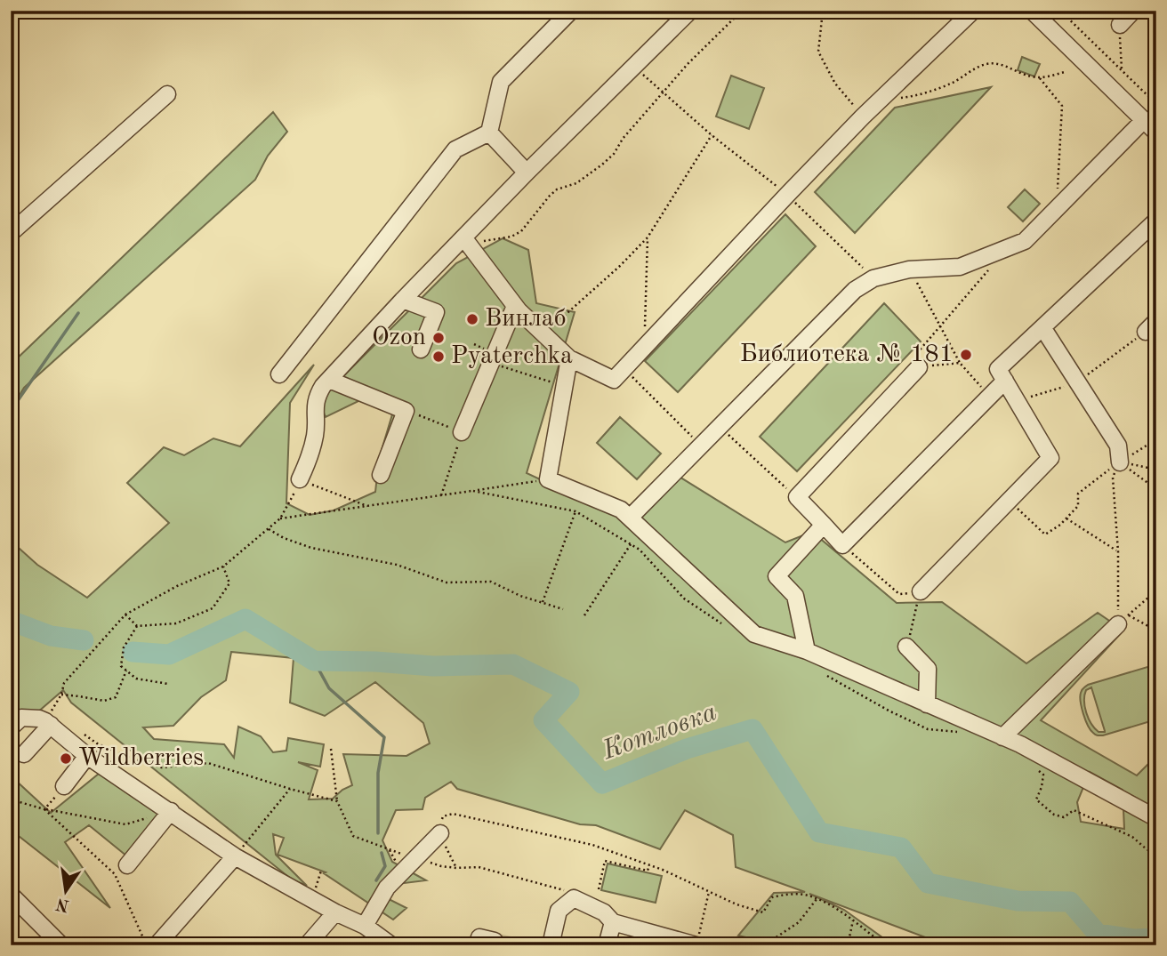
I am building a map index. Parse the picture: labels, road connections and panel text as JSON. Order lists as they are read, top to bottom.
{
  "water": ["Котловка"],
  "places": [
    "Винлаб",
    "Ozon",
    "Библиотека № 181",
    "Pyaterchka",
    "Wildberries"
  ],
  "north": "bottom"
}
